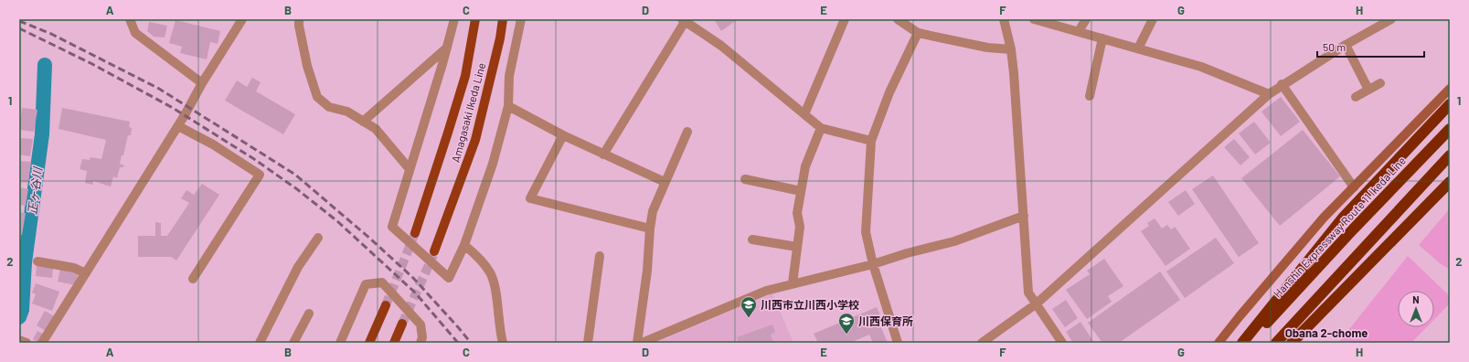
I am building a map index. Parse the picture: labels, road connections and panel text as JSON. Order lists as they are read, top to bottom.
{
  "streets": {
    "highway": ["Hanshin Expressway Route 11 Ikeda Line"],
    "main road": ["Amagasaki Ikeda Line"]
  },
  "districts": ["Obana 2-chome"],
  "water": ["正ヶ谷川"],
  "places": {
    "school or university": ["川西市立川西小学校", "川西保育所"]
  },
  "scale_bar": "50 m",
  "north": "top",
  "grid": {
    "columns": [
      "A",
      "B",
      "C",
      "D",
      "E",
      "F",
      "G",
      "H"
    ],
    "rows": ["1", "2"]
  }
}
